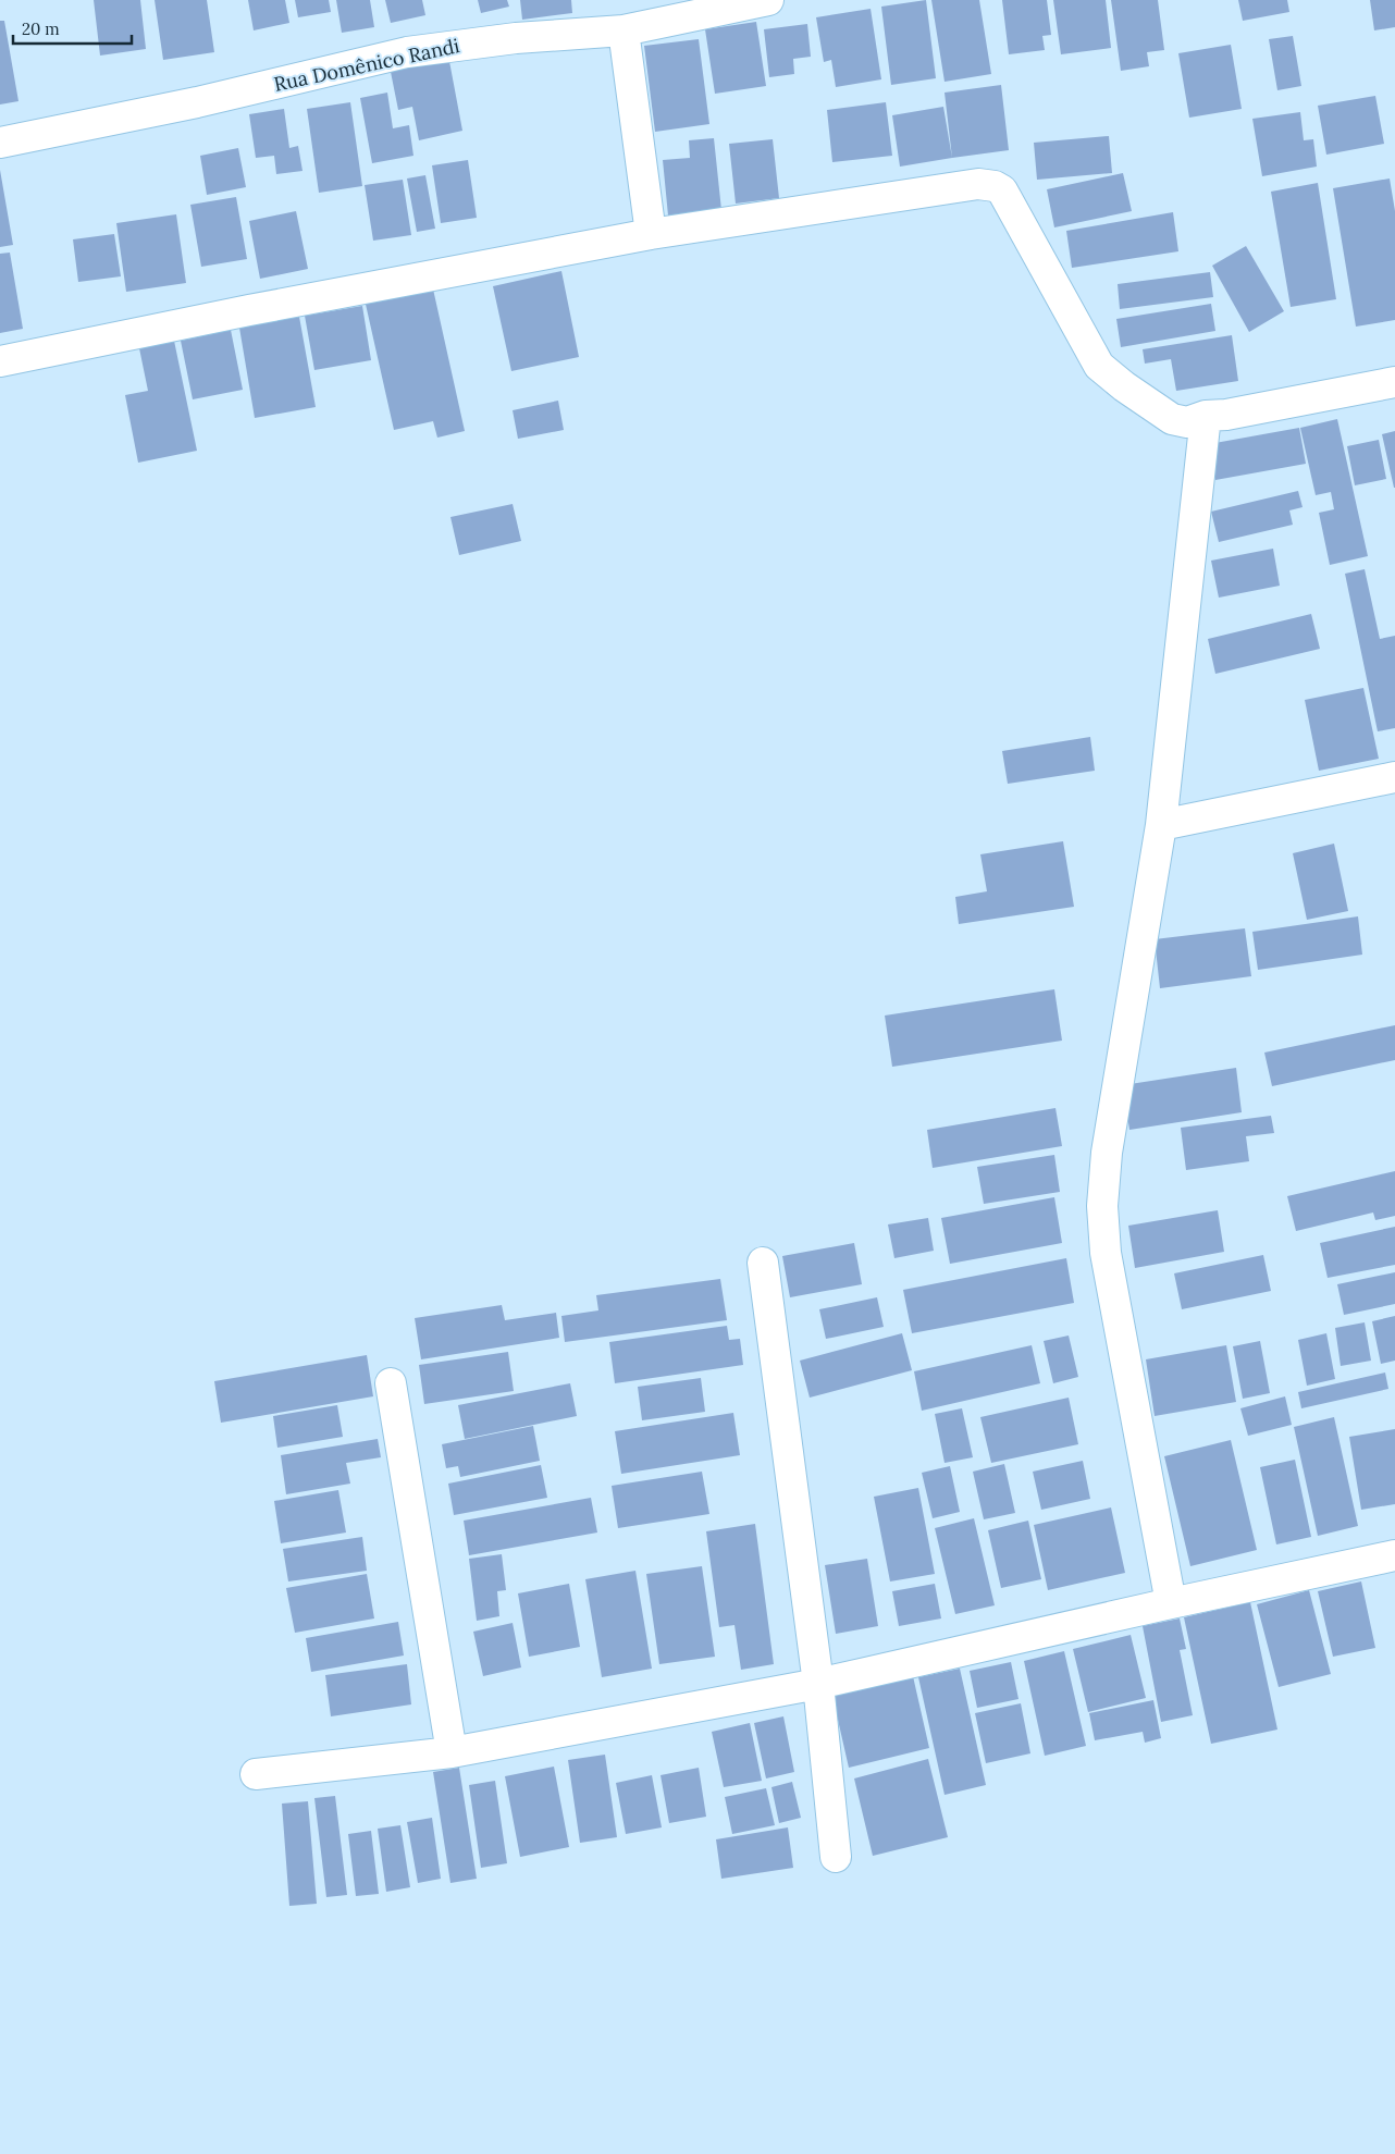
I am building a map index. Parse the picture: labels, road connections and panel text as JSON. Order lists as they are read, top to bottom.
{
  "streets": {
    "street": ["Rua Domênico Randi"]
  },
  "scale_bar": "20 m"
}
